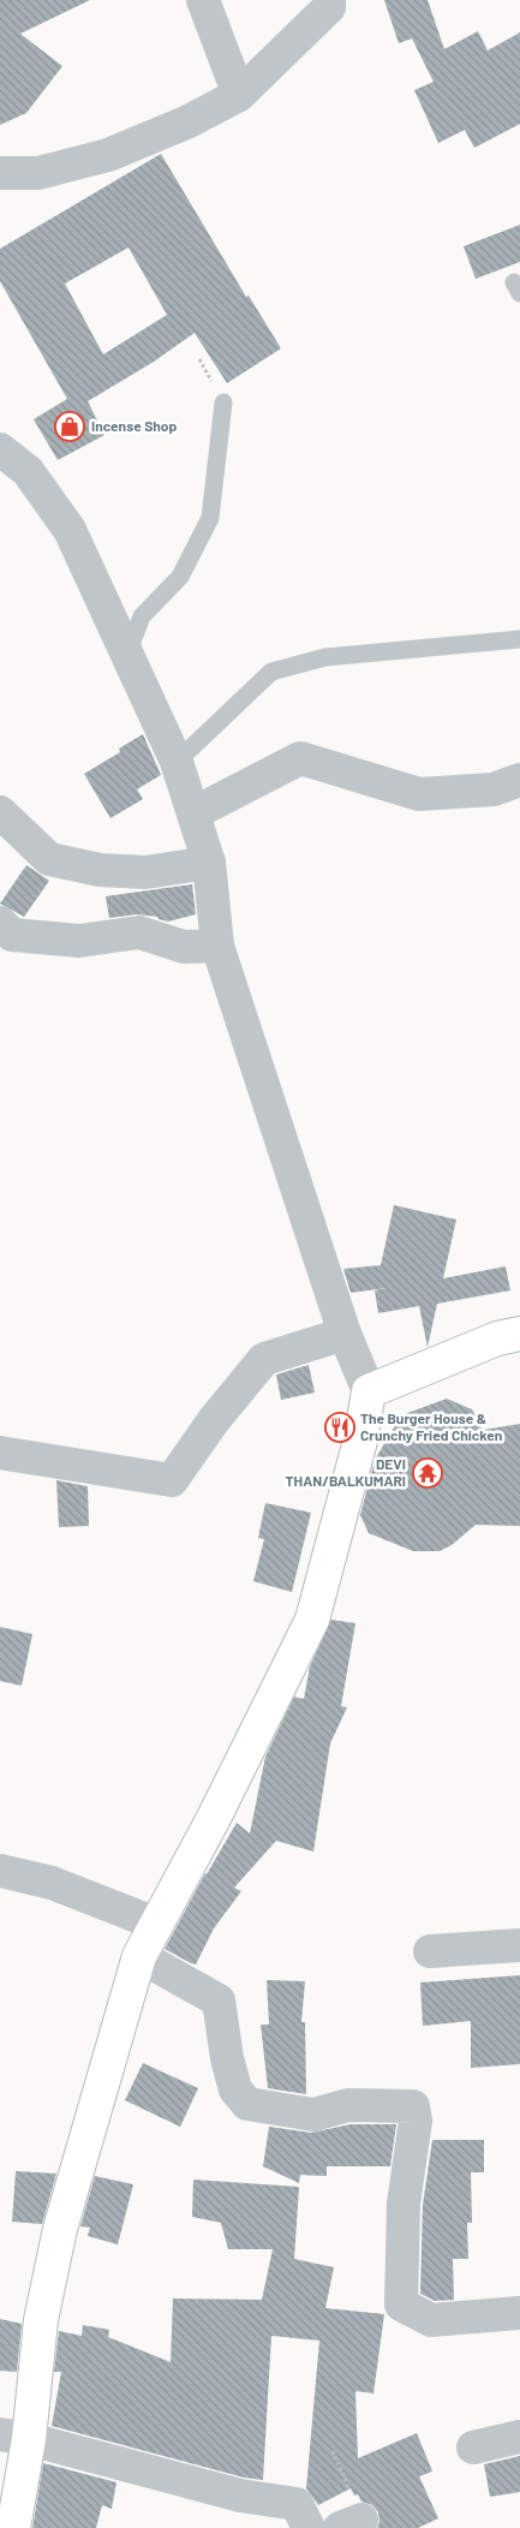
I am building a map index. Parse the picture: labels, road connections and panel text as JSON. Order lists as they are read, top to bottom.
{
  "places": {
    "shop": ["Incense Shop"],
    "restaurant": ["The Burger House & Crunchy Fried Chicken"],
    "temple": ["DEVI THAN/BALKUMARI"]
  }
}
